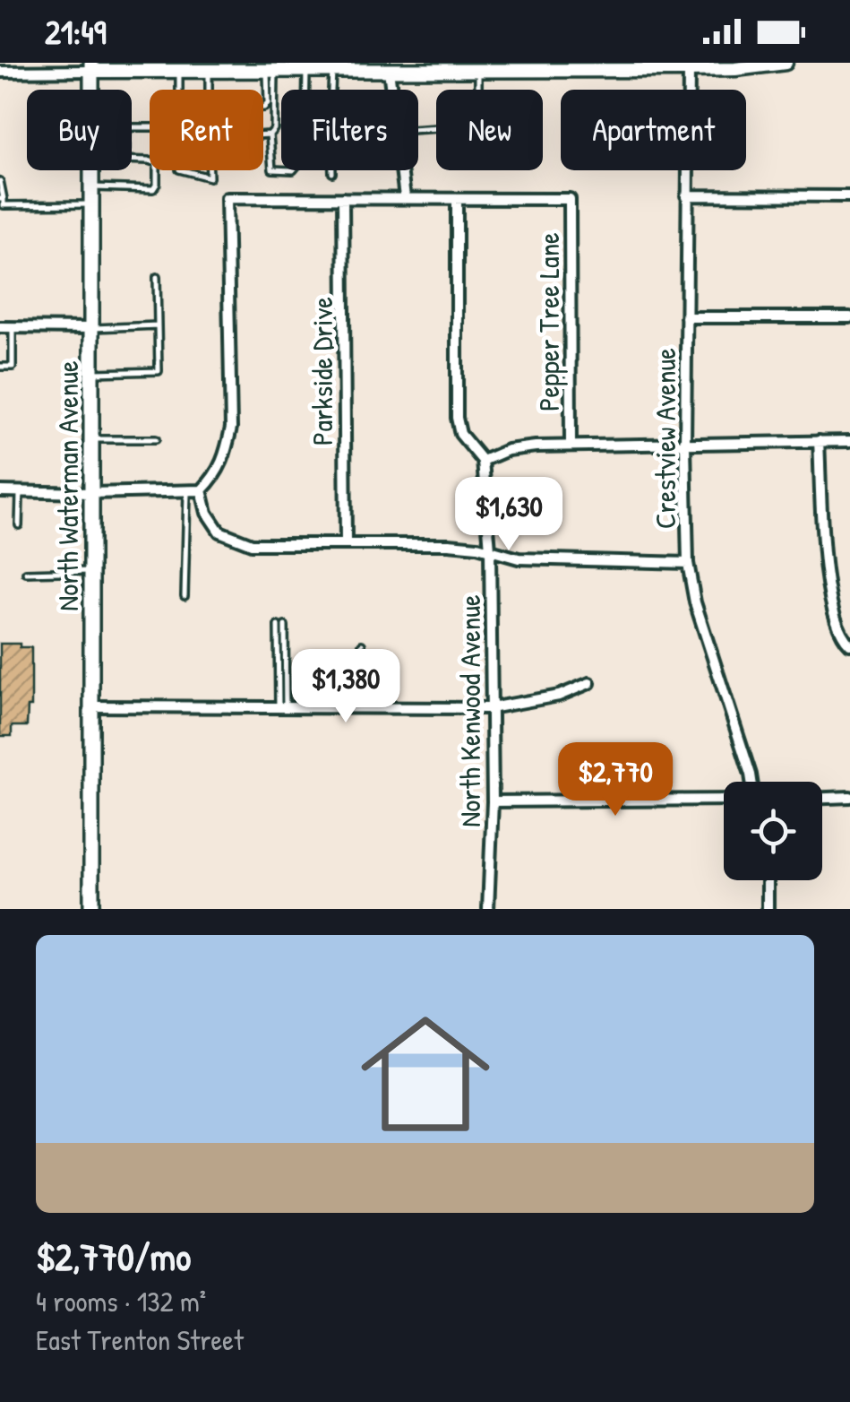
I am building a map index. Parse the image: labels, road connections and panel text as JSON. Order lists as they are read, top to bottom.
{
  "streets": {
    "main road": ["North Waterman Avenue"],
    "street": [
      "Pepper Tree Lane",
      "Parkside Drive",
      "Crestview Avenue",
      "North Kenwood Avenue"
    ]
  },
  "crossings": [
    ["Pepper Tree Lane", "North Kenwood Avenue"]
  ],
  "page": {
    "status": "21:49",
    "chip": [
      "Buy",
      "Rent",
      "Filters",
      "New",
      "Apartment"
    ],
    "price": ["$1,630", "$1,380", "$2,770"],
    "list": [
      {
        "name": "$2,770/mo",
        "note": "4 rooms · 132 m² · East Trenton Street"
      }
    ]
  }
}
